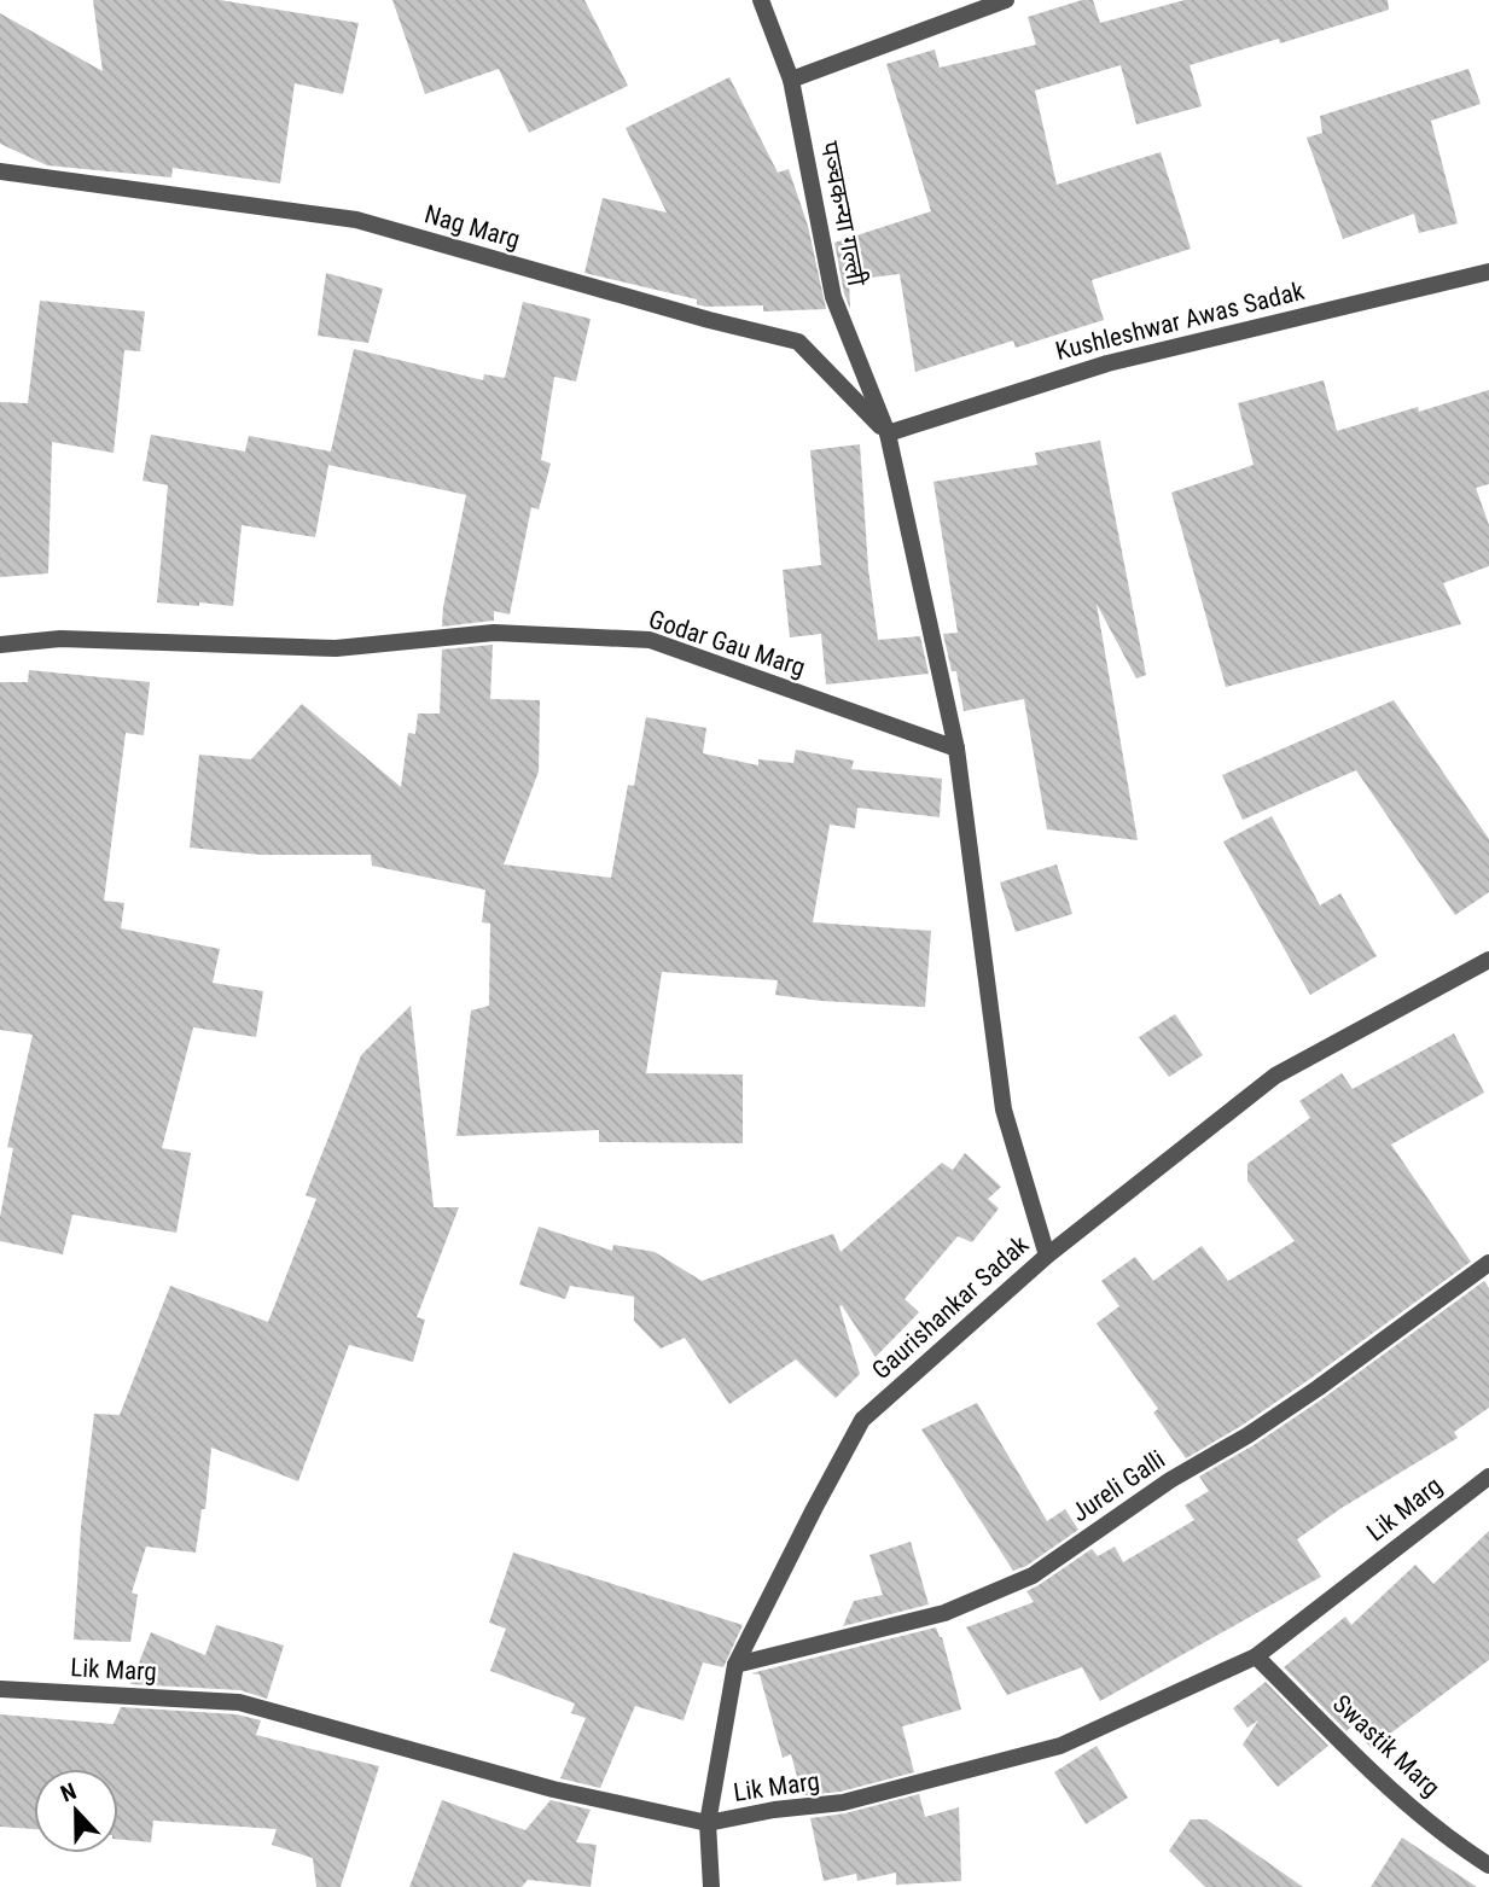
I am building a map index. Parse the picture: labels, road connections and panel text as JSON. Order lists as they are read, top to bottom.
{
  "streets": {
    "street": [
      "पञ्चकन्या गल्ली",
      "Nag Marg",
      "Kushleshwar Awas Sadak",
      "Godar Gau Marg",
      "Gaurishankar Sadak",
      "Jureli Galli",
      "Lik Marg",
      "Swastik Marg"
    ]
  },
  "crossings": [
    ["पञ्चकन्या गल्ली", "Nag Marg"],
    ["पञ्चकन्या गल्ली", "Kushleshwar Awas Sadak"],
    ["Nag Marg", "Kushleshwar Awas Sadak"],
    ["Gaurishankar Sadak", "Jureli Galli"],
    ["Gaurishankar Sadak", "Lik Marg"],
    ["Lik Marg", "Swastik Marg"]
  ],
  "north": "top"
}
